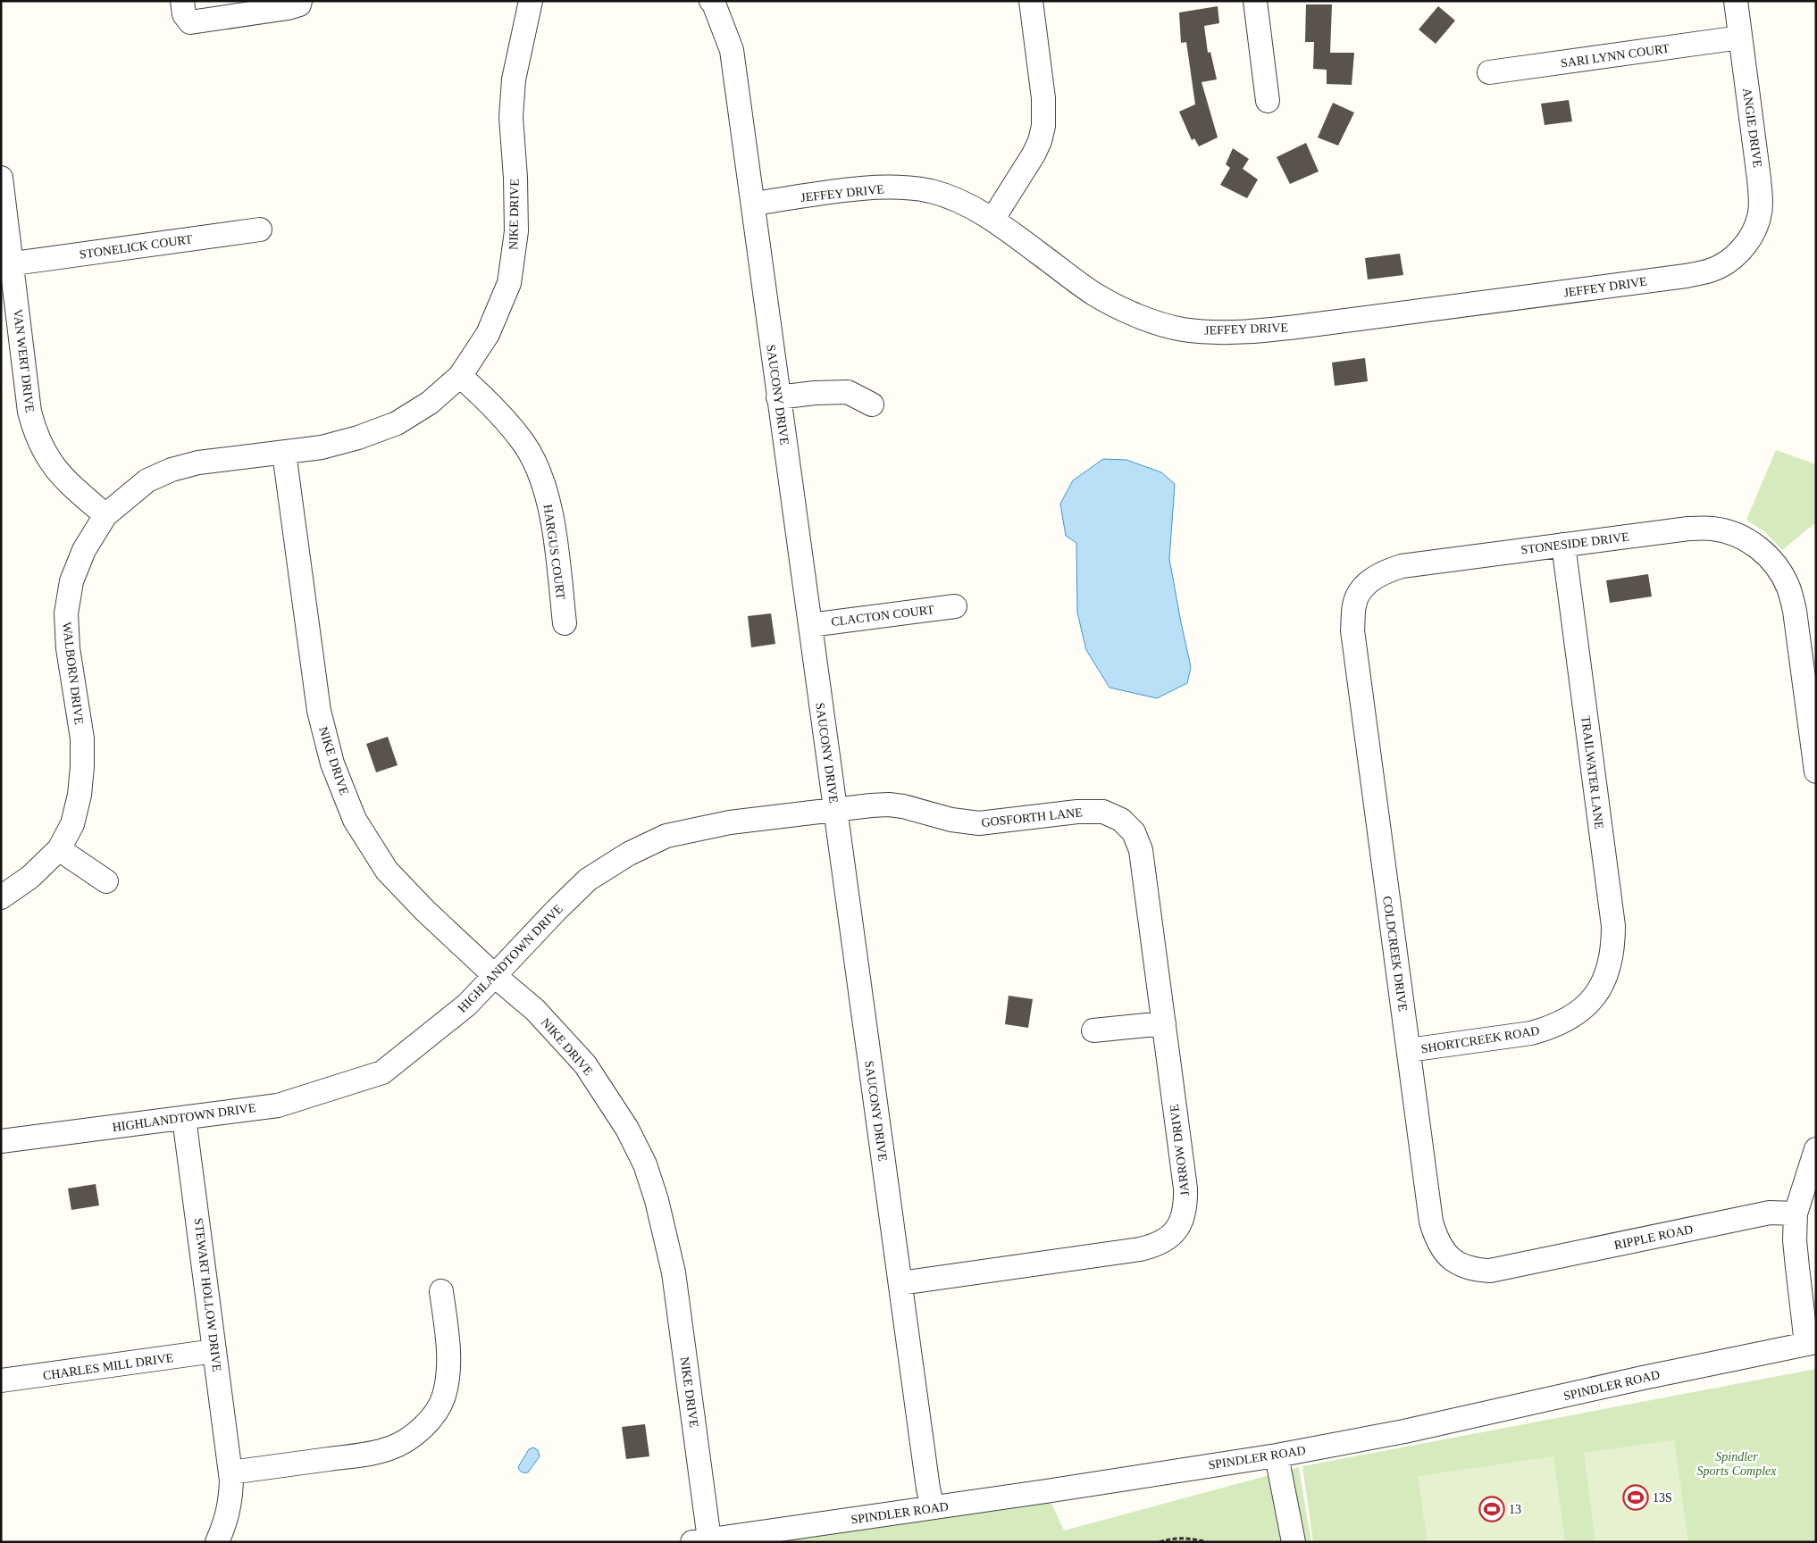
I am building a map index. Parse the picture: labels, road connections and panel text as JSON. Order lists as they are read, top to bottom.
{
  "streets": {
    "street": [
      "SARI LYNN COURT",
      "ANGIE DRIVE",
      "JEFFEY DRIVE",
      "NIKE DRIVE",
      "STONELICK COURT",
      "VAN WERT DRIVE",
      "SAUCONY DRIVE",
      "STONESIDE DRIVE",
      "HARGUS COURT",
      "CLACTON COURT",
      "WALBORN DRIVE",
      "TRAILWATER LANE",
      "GOSFORTH LANE",
      "COLDCREEK DRIVE",
      "HIGHLANDTOWN DRIVE",
      "SHORTCREEK ROAD",
      "JARROW DRIVE",
      "RIPPLE ROAD",
      "STEWART HOLLOW DRIVE",
      "CHARLES MILL DRIVE",
      "SPINDLER ROAD"
    ]
  },
  "crossings": [
    ["SARI LYNN COURT", "ANGIE DRIVE"],
    ["ANGIE DRIVE", "JEFFEY DRIVE"],
    ["JEFFEY DRIVE", "SAUCONY DRIVE"],
    ["NIKE DRIVE", "HARGUS COURT"],
    ["NIKE DRIVE", "WALBORN DRIVE"],
    ["NIKE DRIVE", "HIGHLANDTOWN DRIVE"],
    ["NIKE DRIVE", "SPINDLER ROAD"],
    ["STONELICK COURT", "VAN WERT DRIVE"],
    ["VAN WERT DRIVE", "WALBORN DRIVE"],
    ["SAUCONY DRIVE", "CLACTON COURT"],
    ["SAUCONY DRIVE", "GOSFORTH LANE"],
    ["SAUCONY DRIVE", "HIGHLANDTOWN DRIVE"],
    ["SAUCONY DRIVE", "JARROW DRIVE"],
    ["SAUCONY DRIVE", "SPINDLER ROAD"],
    ["STONESIDE DRIVE", "TRAILWATER LANE"],
    ["STONESIDE DRIVE", "COLDCREEK DRIVE"],
    ["TRAILWATER LANE", "SHORTCREEK ROAD"],
    ["GOSFORTH LANE", "HIGHLANDTOWN DRIVE"],
    ["GOSFORTH LANE", "JARROW DRIVE"],
    ["COLDCREEK DRIVE", "SHORTCREEK ROAD"],
    ["COLDCREEK DRIVE", "RIPPLE ROAD"],
    ["HIGHLANDTOWN DRIVE", "STEWART HOLLOW DRIVE"],
    ["STEWART HOLLOW DRIVE", "CHARLES MILL DRIVE"]
  ],
  "parks": ["Spindler Sports Complex"],
  "places": {
    "sports": ["13S", "13"]
  }
}
